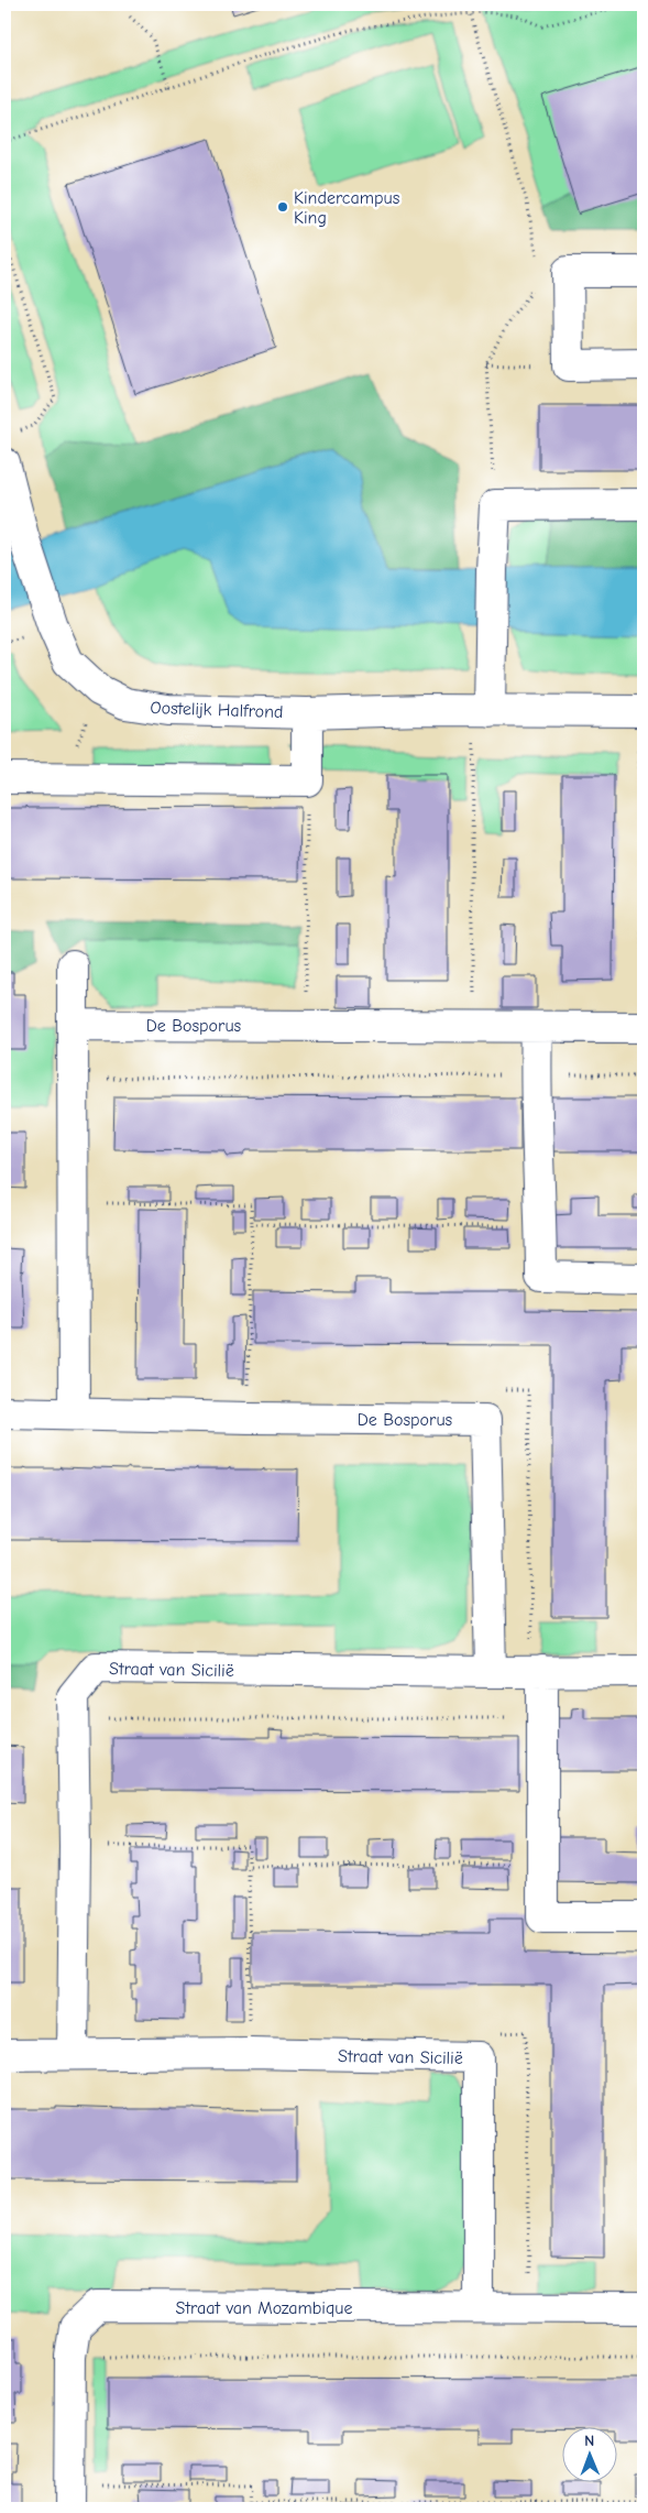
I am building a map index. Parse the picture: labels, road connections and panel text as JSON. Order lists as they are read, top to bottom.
{
  "streets": {
    "street": [
      "Oostelijk Halfrond",
      "De Bosporus",
      "Straat van Sicilië",
      "Straat van Mozambique"
    ]
  },
  "crossings": [
    ["De Bosporus", "Straat van Sicilië"],
    ["Straat van Sicilië", "Straat van Mozambique"]
  ],
  "places": ["Kindercampus King"],
  "north": "top"
}
